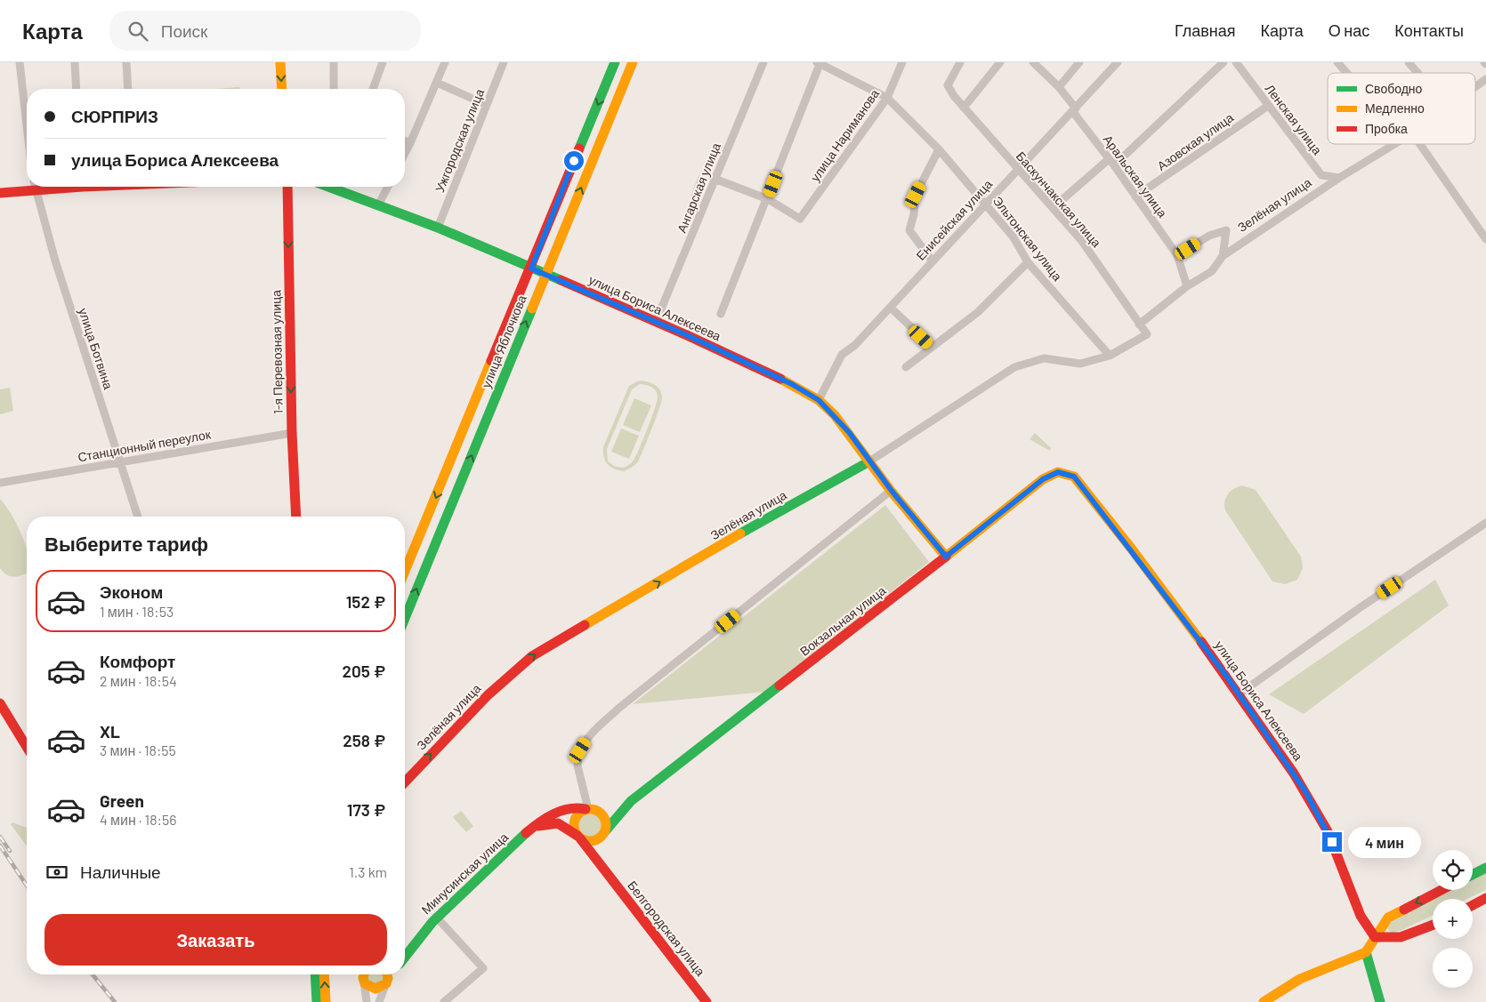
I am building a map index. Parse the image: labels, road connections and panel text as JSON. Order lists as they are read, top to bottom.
{
  "streets": {
    "main road": [
      "Зелёная улица",
      "улица Бориса Алексеева",
      "улица Яблочкова",
      "1-я Перевозная улица",
      "Вокзальная улица",
      "Минусинская улица",
      "Белгородская улица"
    ],
    "street": [
      "Ленская улица",
      "улица Нариманова",
      "Ужгородская улица",
      "Азовская улица",
      "Аральская улица",
      "Ангарская улица",
      "Баскунчакская улица",
      "Енисейская улица",
      "Эльтонская улица",
      "улица Ботвина",
      "Станционный переулок"
    ]
  },
  "crossings": [
    ["Ленская улица", "Азовская улица"],
    ["Ленская улица", "Зелёная улица"],
    ["улица Нариманова", "Эльтонская улица"],
    ["Ужгородская улица", "улица Бориса Алексеева"],
    ["Азовская улица", "Аральская улица"],
    ["Аральская улица", "Зелёная улица"],
    ["Аральская улица", "Енисейская улица"],
    ["Ангарская улица", "улица Бориса Алексеева"],
    ["Баскунчакская улица", "Зелёная улица"],
    ["Баскунчакская улица", "Енисейская улица"],
    ["Зелёная улица", "Эльтонская улица"],
    ["Зелёная улица", "улица Бориса Алексеева"],
    ["Енисейская улица", "Эльтонская улица"],
    ["Енисейская улица", "улица Бориса Алексеева"],
    ["улица Бориса Алексеева", "улица Яблочкова"],
    ["улица Бориса Алексеева", "Вокзальная улица"],
    ["улица Ботвина", "Станционный переулок"],
    ["1-я Перевозная улица", "Станционный переулок"],
    ["Вокзальная улица", "Минусинская улица"],
    ["Вокзальная улица", "Белгородская улица"],
    ["Минусинская улица", "Белгородская улица"]
  ],
  "one_way": ["1-я Перевозная улица"],
  "legend": ["Свободно", "Медленно", "Пробка"],
  "page": {
    "header": "Карта",
    "search": "Поиск",
    "nav": [
      "Главная",
      "Карта",
      "О нас",
      "Контакты"
    ],
    "banner": ["СЮРПРИЗ", "улица Бориса Алексеева"],
    "heading": "Выберите тариф",
    "list": [
      {
        "name": "Эконом",
        "note": "1 мин · 18:53",
        "value": "152 ₽"
      },
      {
        "name": "Комфорт",
        "note": "2 мин · 18:54",
        "value": "205 ₽"
      },
      {
        "name": "XL",
        "note": "3 мин · 18:55",
        "value": "258 ₽"
      },
      {
        "name": "Green",
        "note": "4 мин · 18:56",
        "value": "173 ₽"
      }
    ],
    "bubble": "4 мин",
    "pay": ["Наличные", "1.3 km"],
    "map_buttons": ["+", "−"],
    "buttons": "Заказать"
  }
}
